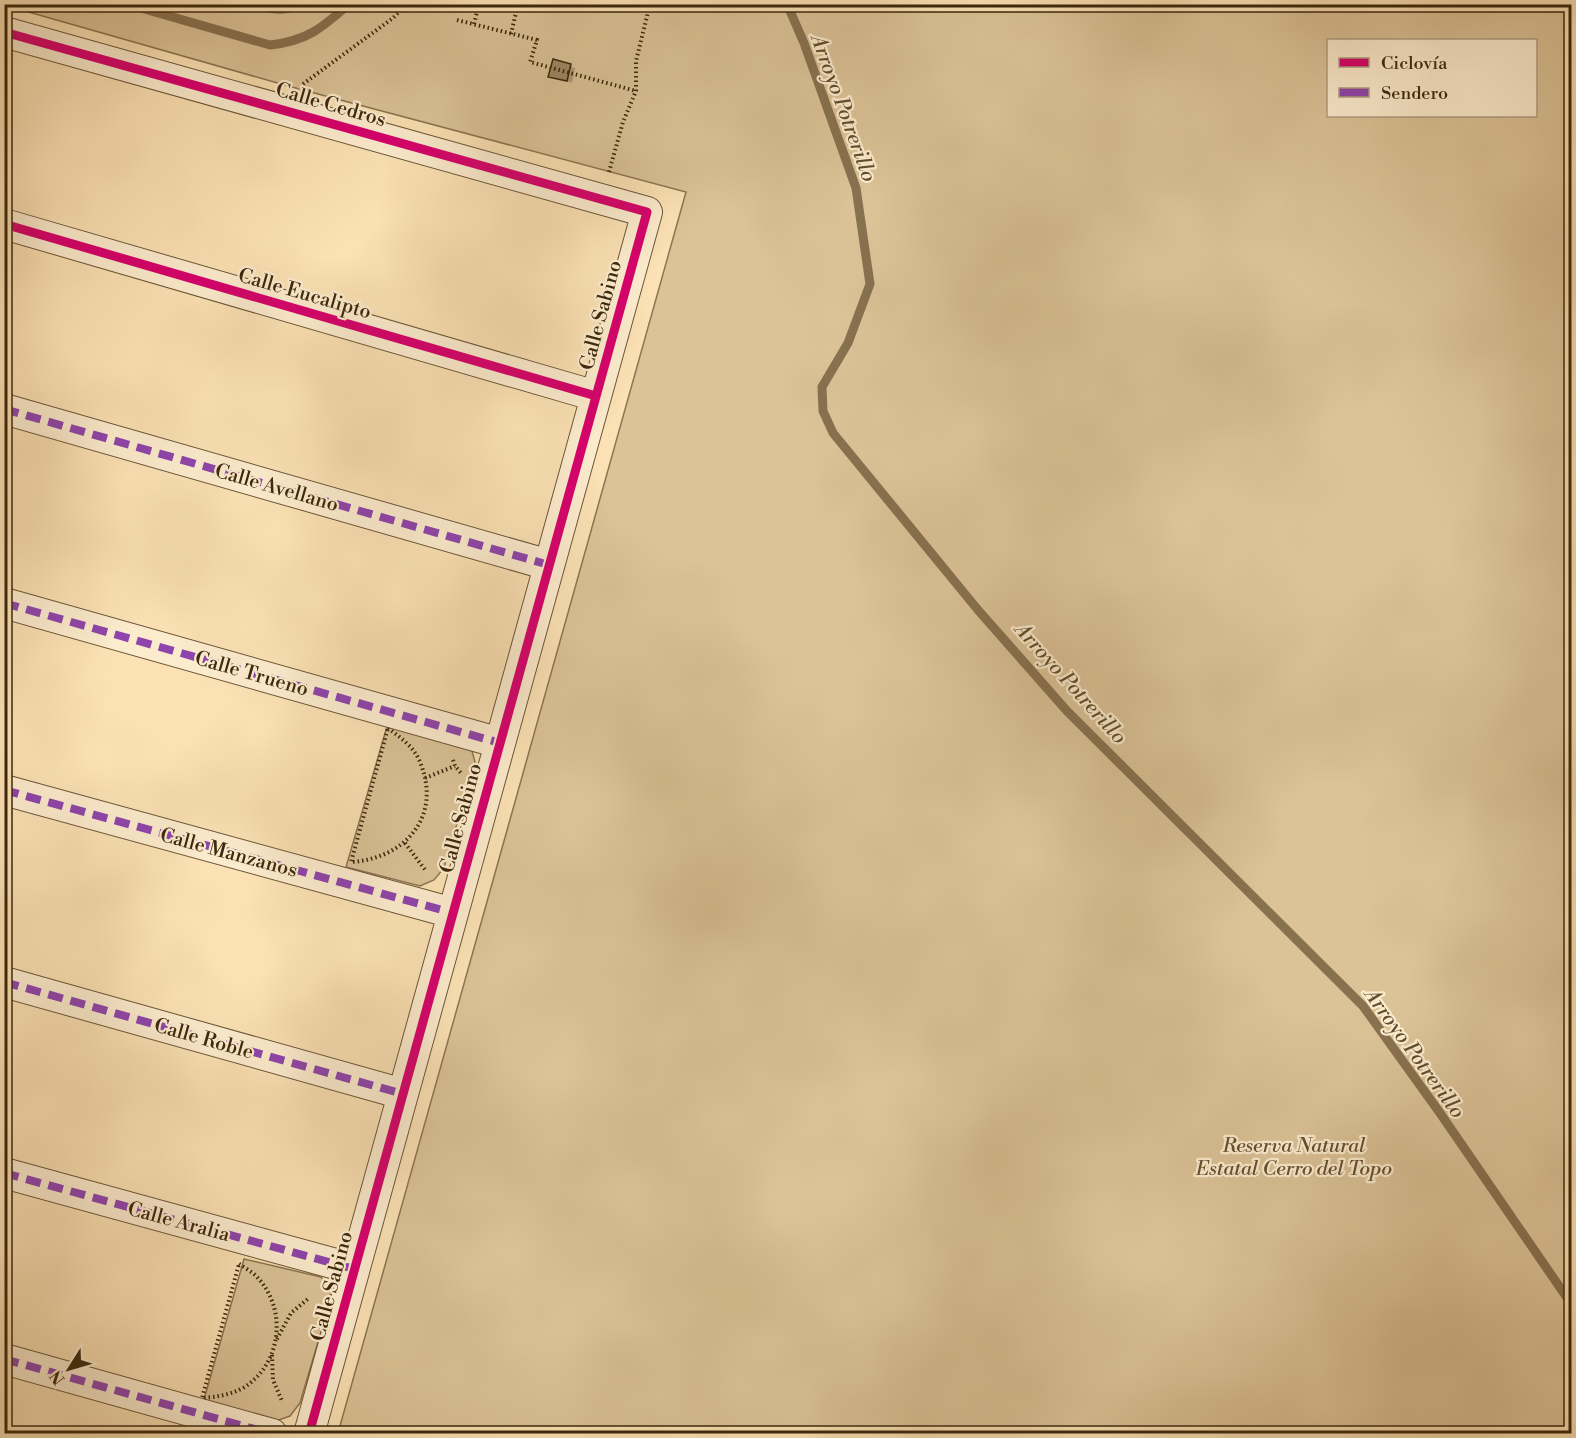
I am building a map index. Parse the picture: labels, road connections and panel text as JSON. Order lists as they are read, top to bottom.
{
  "streets": {
    "street": [
      "Calle Cedros",
      "Calle Eucalipto",
      "Calle Sabino",
      "Calle Avellano",
      "Calle Trueno",
      "Calle Manzanos",
      "Calle Roble",
      "Calle Aralia"
    ]
  },
  "crossings": [
    ["Calle Cedros", "Calle Sabino"],
    ["Calle Eucalipto", "Calle Sabino"],
    ["Calle Sabino", "Calle Avellano"],
    ["Calle Sabino", "Calle Trueno"],
    ["Calle Sabino", "Calle Manzanos"],
    ["Calle Sabino", "Calle Roble"],
    ["Calle Sabino", "Calle Aralia"]
  ],
  "water": ["Arroyo Potrerillo"],
  "parks": ["Reserva Natural Estatal Cerro del Topo"],
  "legend": ["Ciclovía", "Sendero"],
  "north": "bottom left"
}
